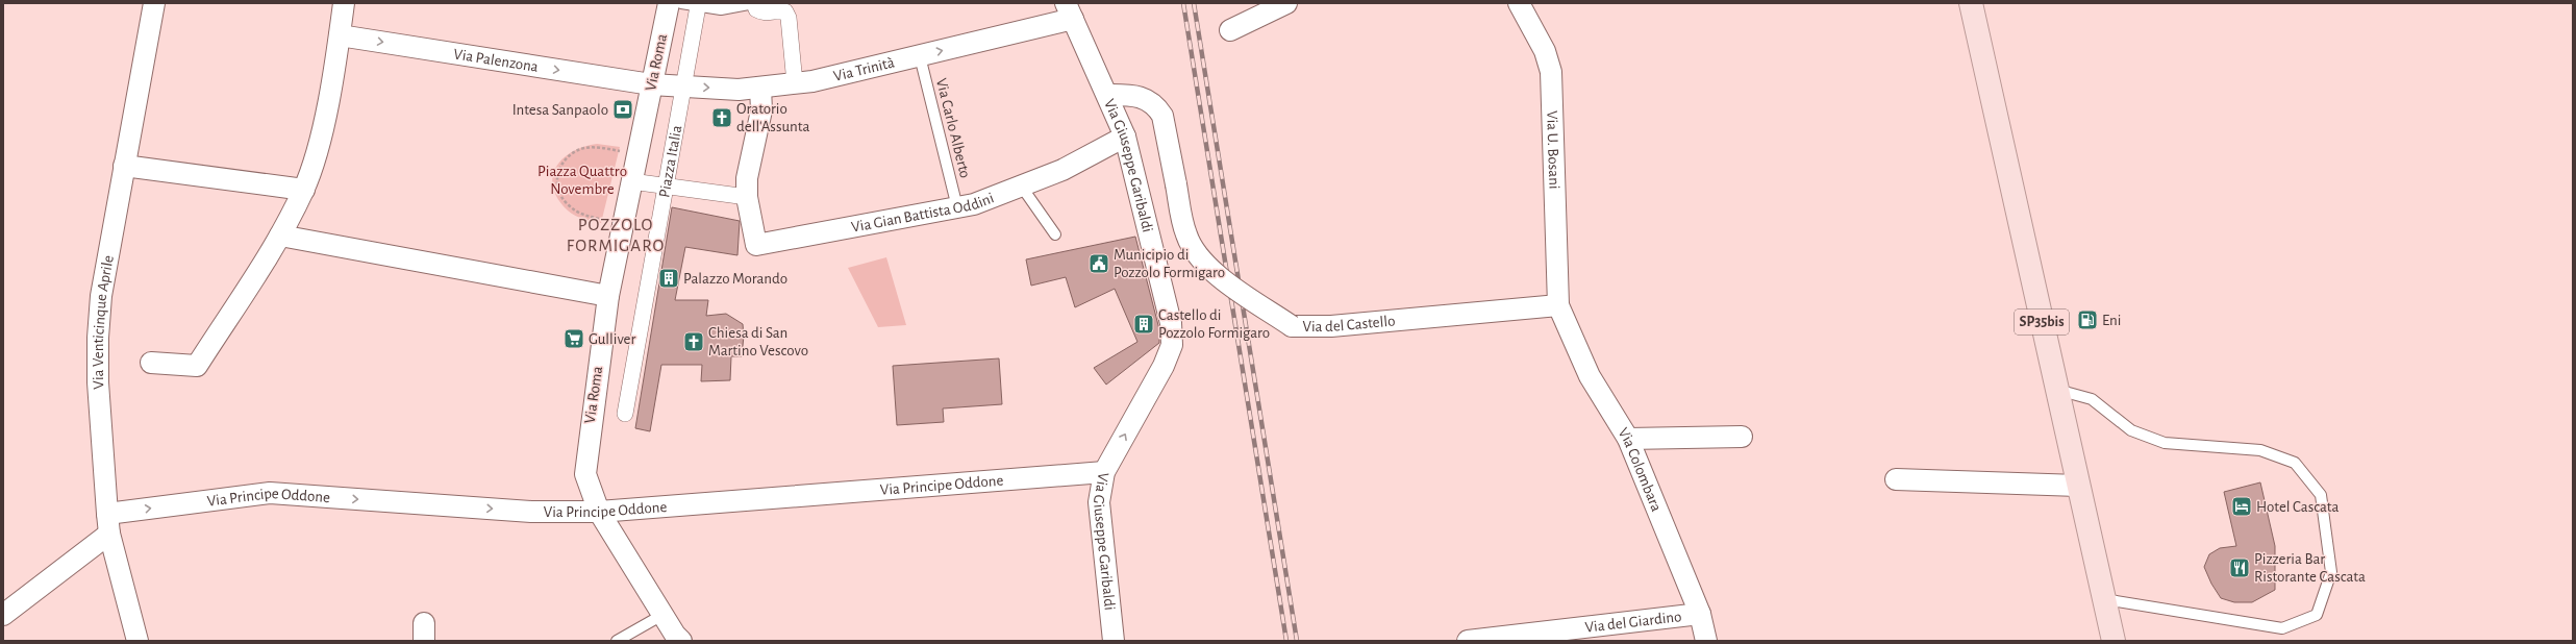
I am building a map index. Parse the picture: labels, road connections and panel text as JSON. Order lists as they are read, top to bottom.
{
  "streets": {
    "main road": ["SP35bis"],
    "street": [
      "Via Palenzona",
      "Via Roma",
      "Via Trinità",
      "Via U. Bosani",
      "Piazza Italia",
      "Via Giuseppe Garibaldi",
      "Via Gian Battista Oddini",
      "Via Venticinque Aprile",
      "Via del Castello",
      "Via Colombara",
      "Via Principe Oddone",
      "Via del Giardino"
    ],
    "lane": ["Via Carlo Alberto"]
  },
  "crossings": [
    ["Via Palenzona", "Via Roma"],
    ["Via Palenzona", "Via Trinità"],
    ["Via Roma", "Via Trinità"],
    ["Via Roma", "Via Principe Oddone"],
    ["Via Trinità", "Via Carlo Alberto"],
    ["Via Trinità", "Piazza Italia"],
    ["Via Trinità", "Via Giuseppe Garibaldi"],
    ["Via Carlo Alberto", "Via Gian Battista Oddini"],
    ["Via U. Bosani", "Via del Castello"],
    ["Via U. Bosani", "Via Colombara"],
    ["Via Giuseppe Garibaldi", "Via Gian Battista Oddini"],
    ["Via Giuseppe Garibaldi", "Via del Castello"],
    ["Via Giuseppe Garibaldi", "Via Principe Oddone"],
    ["Via Venticinque Aprile", "Via Principe Oddone"],
    ["Via del Castello", "Via Colombara"],
    ["Via Colombara", "Via del Giardino"]
  ],
  "one_way": ["Via Palenzona", "Via Giuseppe Garibaldi", "Via Principe Oddone"],
  "districts": ["POZZOLO FORMIGARO"],
  "parks": ["Piazza Quattro Novembre"],
  "places": {
    "bank": ["Intesa Sanpaolo"],
    "church": ["Oratorio dell'Assunta", "Chiesa di San Martino Vescovo"],
    "public building": ["Municipio di Pozzolo Formigaro"],
    "building": ["Palazzo Morando", "Castello di Pozzolo Formigaro"],
    "fuel station": ["Eni"],
    "supermarket": ["Gulliver"],
    "hotel": ["Hotel Cascata"],
    "restaurant": ["Pizzeria Bar Ristorante Cascata"]
  }
}
